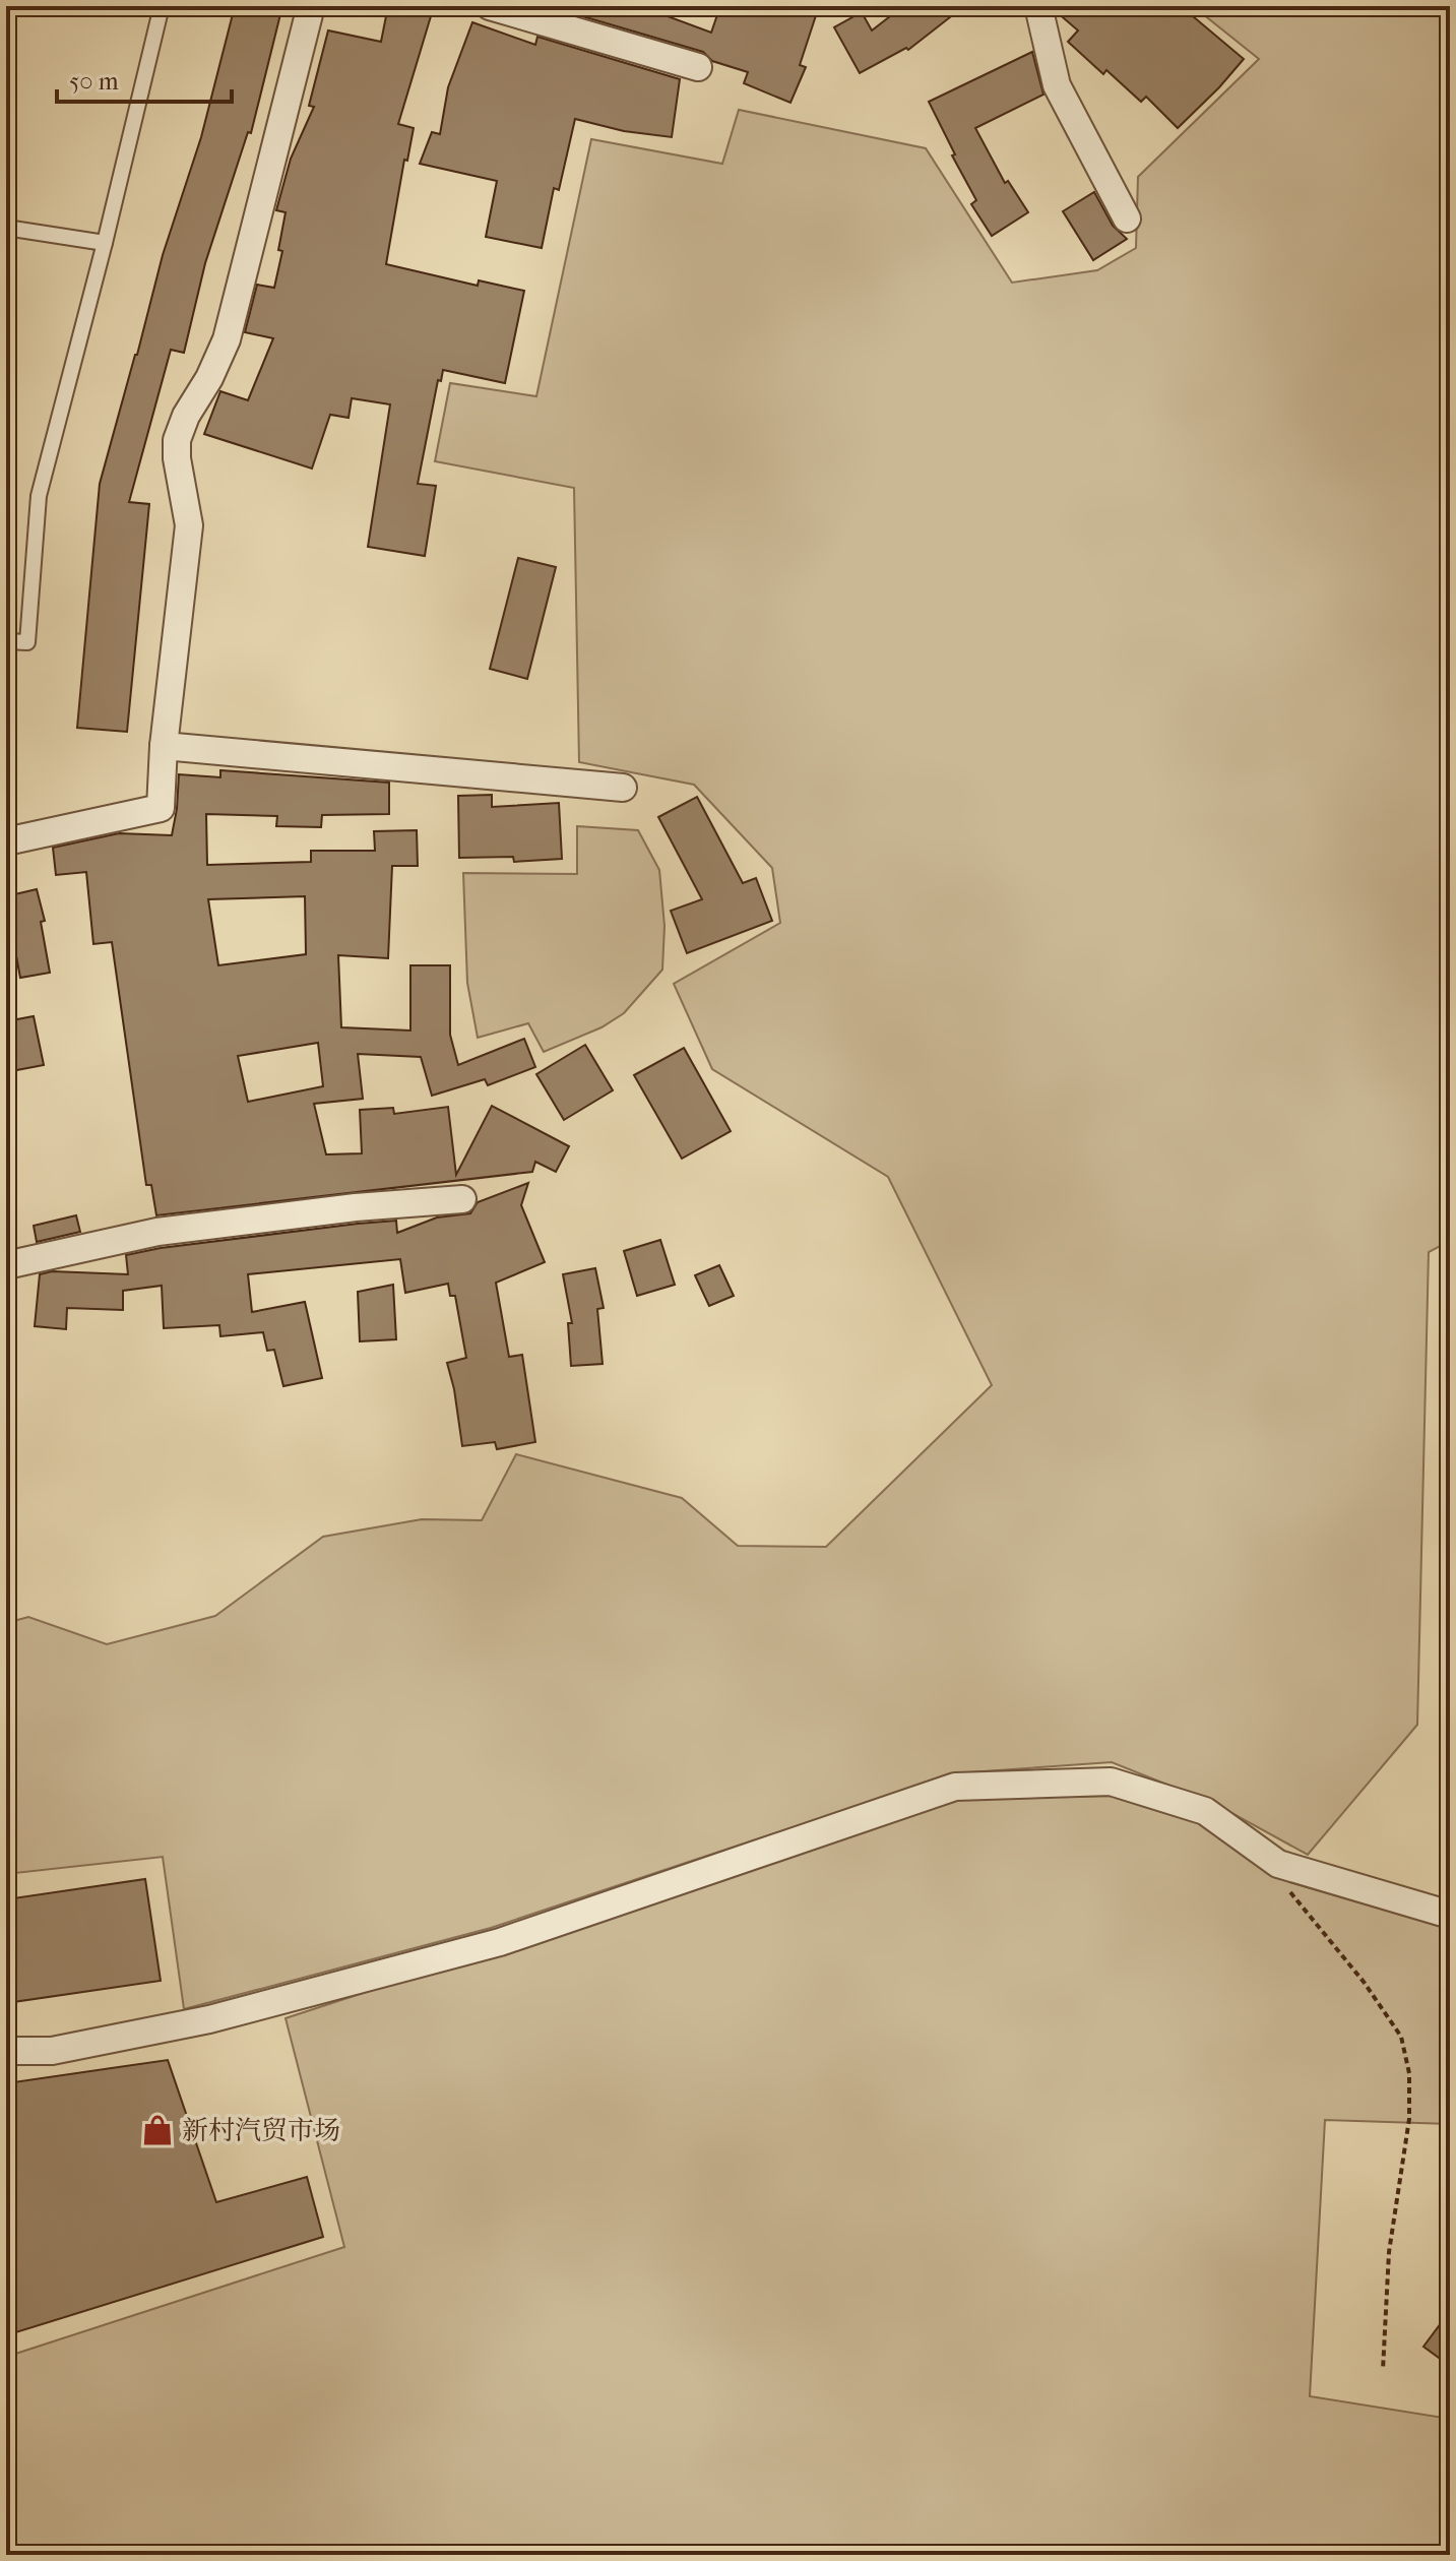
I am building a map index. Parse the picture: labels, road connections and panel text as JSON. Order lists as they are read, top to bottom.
{
  "places": {
    "shop": ["新村汽贸市场"]
  },
  "scale_bar": "50 m"
}
